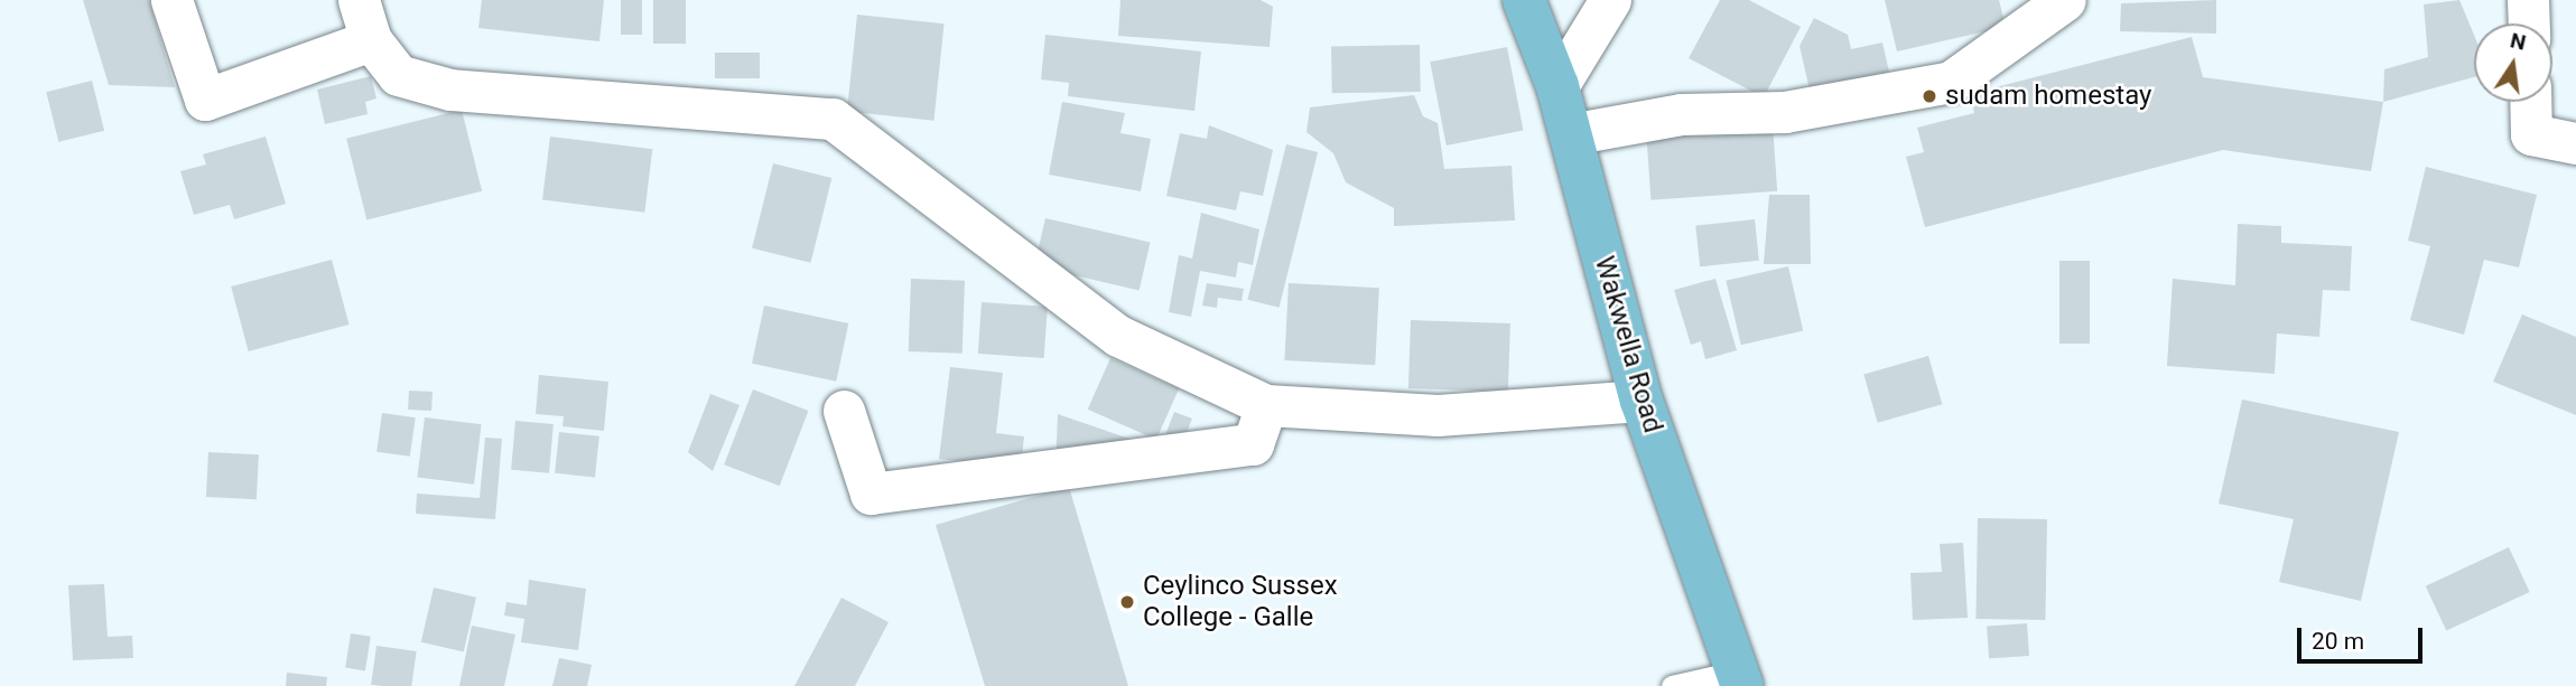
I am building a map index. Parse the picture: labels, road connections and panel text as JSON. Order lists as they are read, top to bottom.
{
  "streets": {
    "main road": ["Wakwella Road"]
  },
  "places": ["sudam homestay", "Ceylinco Sussex College - Galle"],
  "scale_bar": "20 m",
  "north": "top"
}
